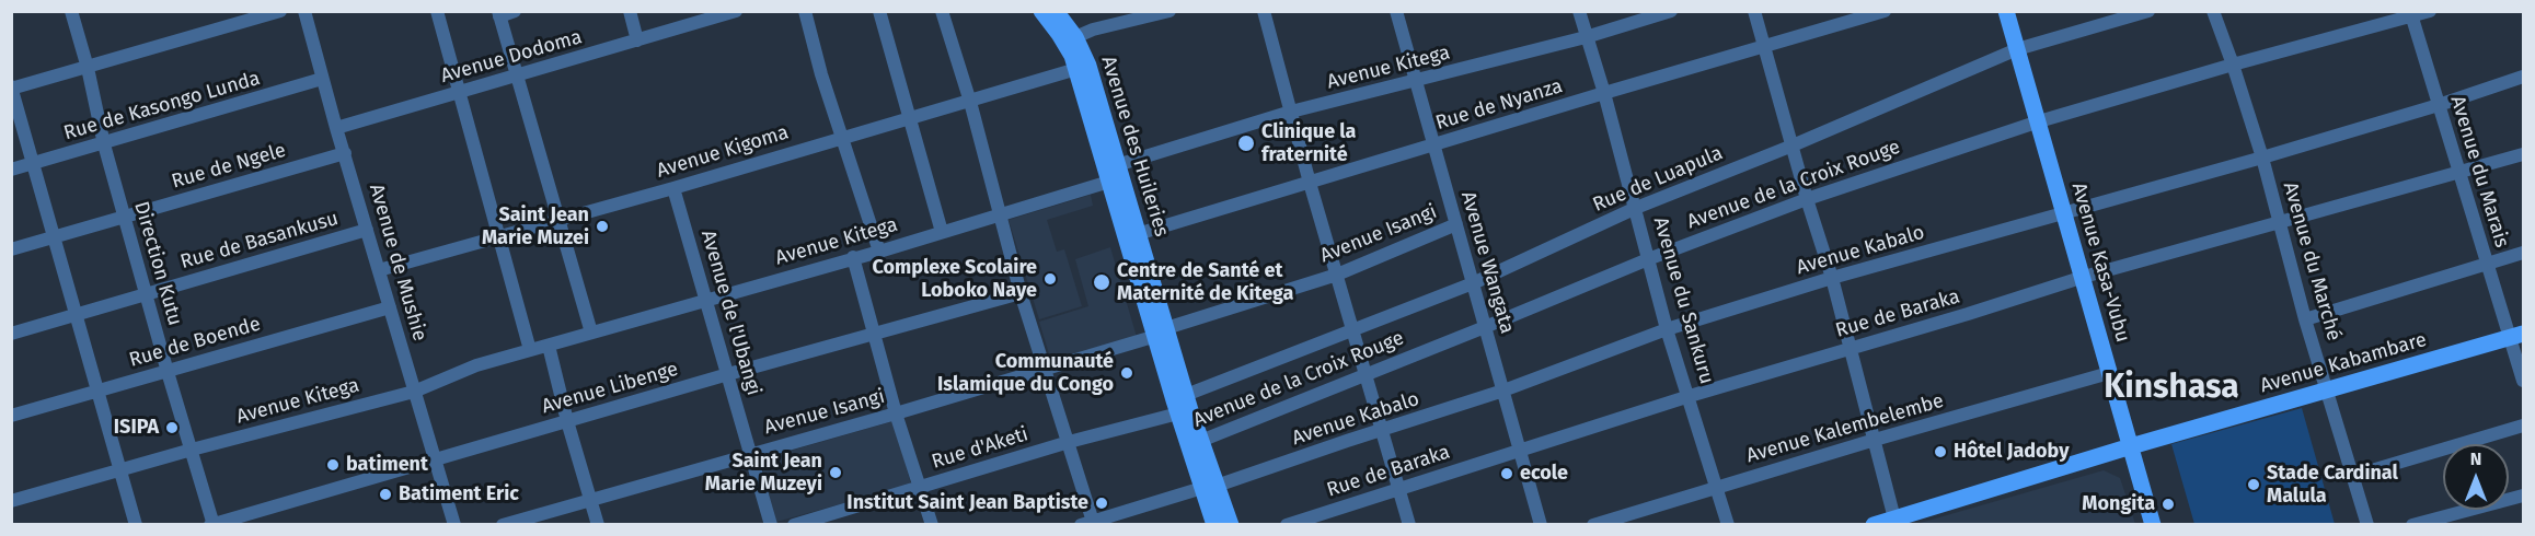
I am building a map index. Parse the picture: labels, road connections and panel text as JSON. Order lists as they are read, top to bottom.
{
  "streets": {
    "main road": ["Avenue des Huileries", "Avenue Kasa-Vubu", "Avenue Kabambare"],
    "street": [
      "Avenue Dodoma",
      "Avenue Kitega",
      "Rue de Nyanza",
      "Rue de Kasongo Lunda",
      "Avenue Kigoma",
      "Rue de Ngele",
      "Avenue du Marais",
      "Rue de Luapula",
      "Avenue de la Croix Rouge",
      "Avenue Isangi",
      "Rue de Basankusu",
      "Avenue Kabalo",
      "Avenue du Marché",
      "Avenue de Mushie",
      "Avenue Wangata",
      "Direction Kutu",
      "Avenue du Sankuru",
      "Avenue de l'Ubangi",
      "Rue de Baraka",
      "Rue de Boende",
      "Avenue Libenge",
      "Avenue Kalembelembe",
      "Rue d'Aketi"
    ]
  },
  "crossings": [
    ["Avenue Dodoma", "Avenue de Mushie"],
    ["Avenue Kitega", "Avenue des Huileries"],
    ["Avenue Kitega", "Avenue de Mushie"],
    ["Avenue Kitega", "Avenue Wangata"],
    ["Avenue Kitega", "Direction Kutu"],
    ["Avenue Kitega", "Avenue du Sankuru"],
    ["Avenue Kitega", "Avenue de l'Ubangi"],
    ["Rue de Nyanza", "Avenue des Huileries"],
    ["Rue de Nyanza", "Avenue Wangata"],
    ["Rue de Nyanza", "Avenue du Sankuru"],
    ["Rue de Kasongo Lunda", "Avenue de Mushie"],
    ["Rue de Kasongo Lunda", "Direction Kutu"],
    ["Avenue des Huileries", "Avenue Kigoma"],
    ["Avenue des Huileries", "Rue de Luapula"],
    ["Avenue des Huileries", "Avenue de la Croix Rouge"],
    ["Avenue des Huileries", "Avenue Isangi"],
    ["Avenue des Huileries", "Avenue Kabalo"],
    ["Avenue des Huileries", "Rue d'Aketi"],
    ["Avenue Kigoma", "Avenue de Mushie"],
    ["Avenue Kigoma", "Avenue de l'Ubangi"],
    ["Rue de Ngele", "Avenue de Mushie"],
    ["Rue de Ngele", "Direction Kutu"],
    ["Avenue du Marais", "Avenue de la Croix Rouge"],
    ["Avenue du Marais", "Avenue Kabalo"],
    ["Avenue du Marais", "Rue de Baraka"],
    ["Avenue du Marais", "Avenue Kabambare"],
    ["Rue de Luapula", "Avenue Wangata"],
    ["Rue de Luapula", "Avenue Kasa-Vubu"],
    ["Rue de Luapula", "Avenue du Sankuru"],
    ["Avenue de la Croix Rouge", "Avenue du Marché"],
    ["Avenue de la Croix Rouge", "Avenue Wangata"],
    ["Avenue de la Croix Rouge", "Avenue Kasa-Vubu"],
    ["Avenue de la Croix Rouge", "Avenue du Sankuru"],
    ["Avenue Isangi", "Avenue Wangata"],
    ["Avenue Isangi", "Avenue de l'Ubangi"],
    ["Rue de Basankusu", "Avenue de Mushie"],
    ["Rue de Basankusu", "Direction Kutu"],
    ["Avenue Kabalo", "Avenue du Marché"],
    ["Avenue Kabalo", "Avenue Wangata"],
    ["Avenue Kabalo", "Avenue Kasa-Vubu"],
    ["Avenue Kabalo", "Avenue du Sankuru"],
    ["Avenue du Marché", "Rue de Baraka"],
    ["Avenue du Marché", "Avenue Kabambare"],
    ["Avenue de Mushie", "Rue de Boende"],
    ["Avenue de Mushie", "Avenue Libenge"],
    ["Avenue Wangata", "Rue de Baraka"],
    ["Avenue Kasa-Vubu", "Rue de Baraka"],
    ["Avenue Kasa-Vubu", "Avenue Kabambare"],
    ["Avenue Kasa-Vubu", "Avenue Kalembelembe"],
    ["Direction Kutu", "Rue de Boende"],
    ["Direction Kutu", "Avenue Libenge"],
    ["Avenue du Sankuru", "Rue de Baraka"],
    ["Avenue du Sankuru", "Avenue Kalembelembe"],
    ["Avenue de l'Ubangi", "Avenue Libenge"]
  ],
  "districts": ["Kinshasa"],
  "places": [
    "Clinique la fraternité",
    "Saint Jean Marie Muzei",
    "Complexe Scolaire Loboko Naye",
    "Centre de Santé et Maternité de Kitega",
    "Communauté Islamique du Congo",
    "ISIPA",
    "Hôtel Jadoby",
    "batiment",
    "Saint Jean Marie Muzeyi",
    "ecole",
    "Stade Cardinal Malula",
    "Batiment Eric",
    "Institut Saint Jean Baptiste",
    "Mongita"
  ],
  "north": "top"
}
